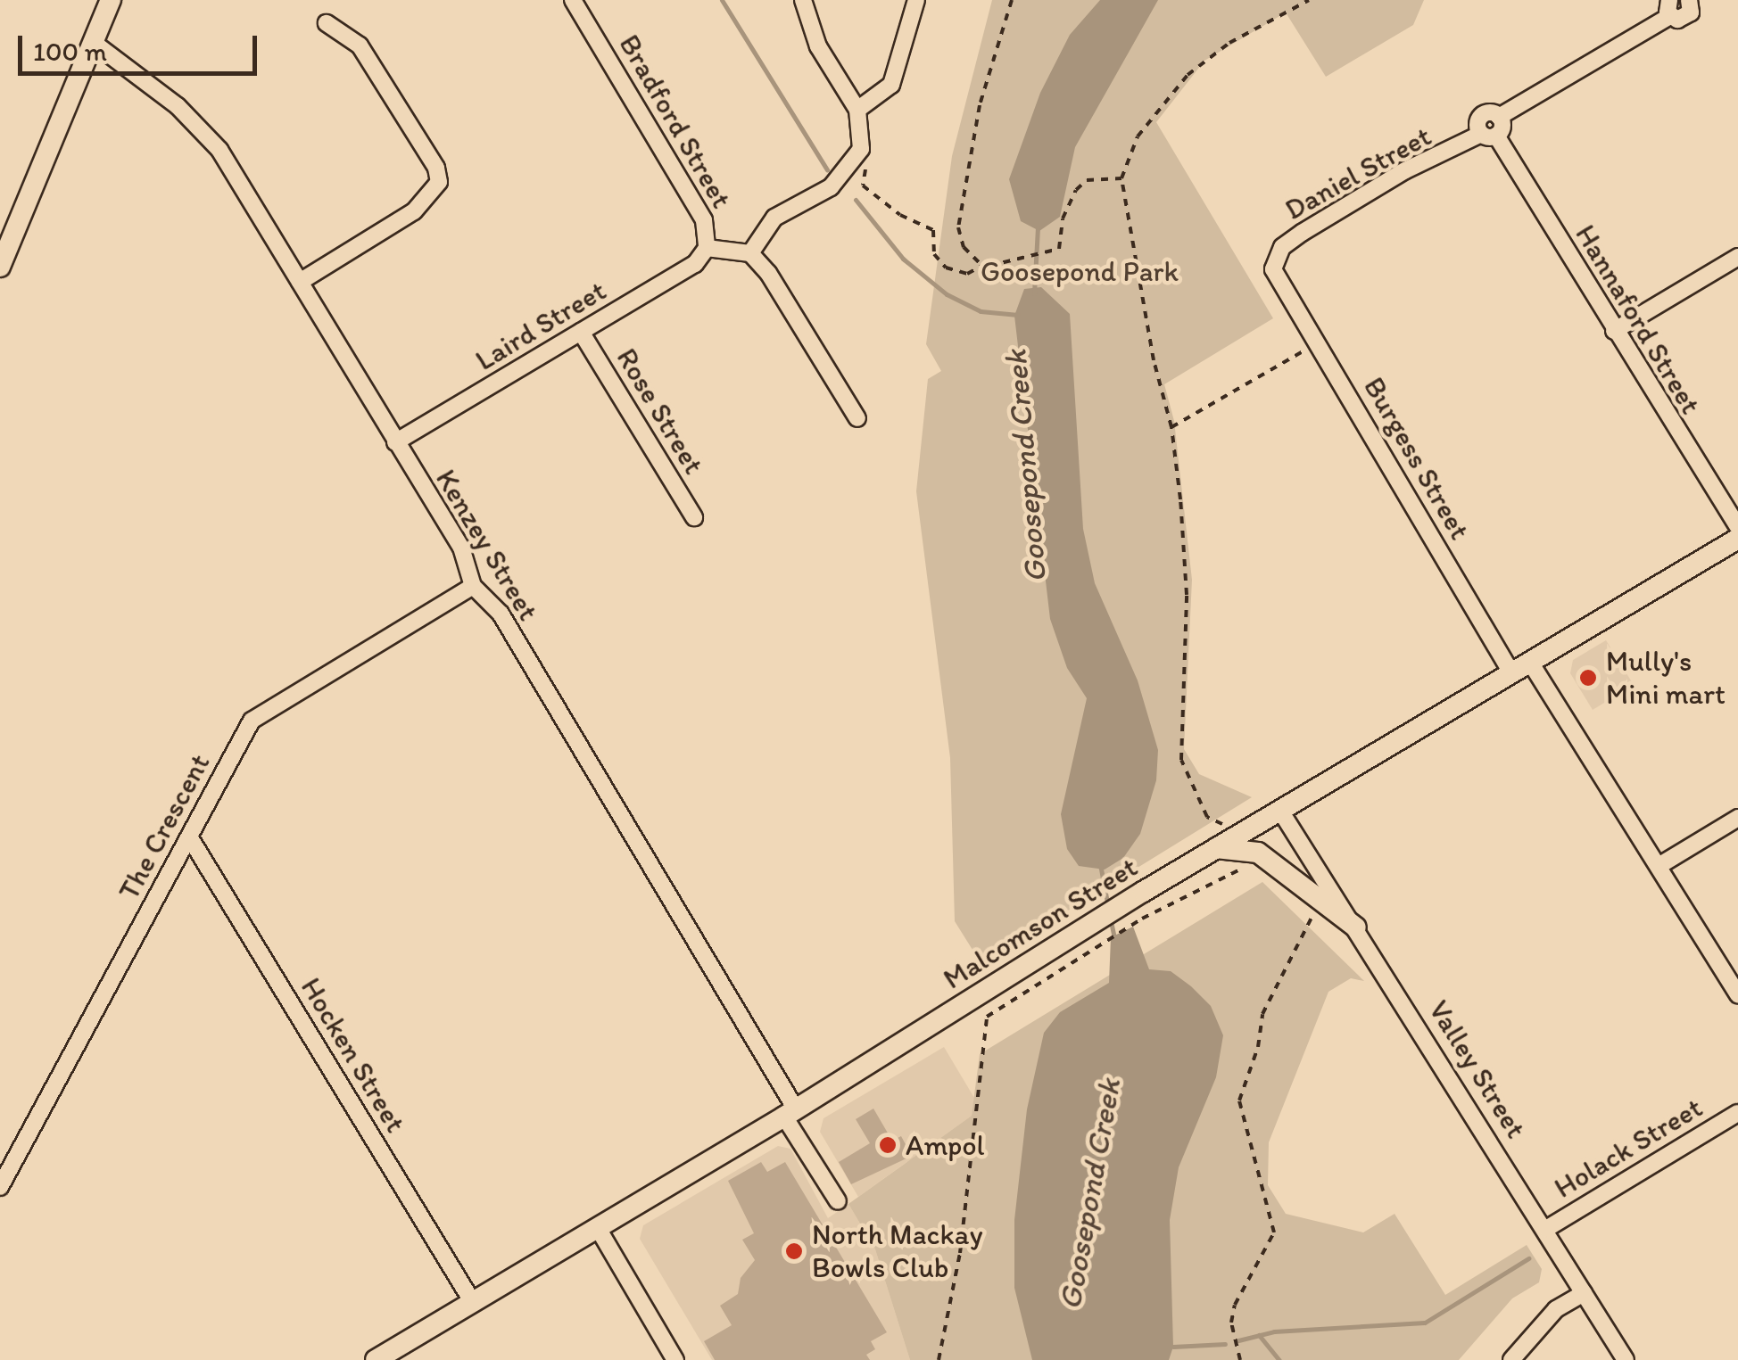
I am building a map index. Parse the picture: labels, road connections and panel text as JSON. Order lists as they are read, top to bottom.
{
  "streets": {
    "main road": ["Malcomson Street"],
    "street": [
      "Bradford Street",
      "Daniel Street",
      "Hannaford Street",
      "Laird Street",
      "Rose Street",
      "Burgess Street",
      "Kenzey Street",
      "The Crescent",
      "Hocken Street",
      "Valley Street",
      "Holack Street"
    ]
  },
  "crossings": [
    ["Bradford Street", "Laird Street"],
    ["Daniel Street", "Hannaford Street"],
    ["Daniel Street", "Burgess Street"],
    ["Laird Street", "Rose Street"],
    ["Laird Street", "Kenzey Street"],
    ["Burgess Street", "Malcomson Street"],
    ["Kenzey Street", "The Crescent"],
    ["Kenzey Street", "Malcomson Street"],
    ["The Crescent", "Hocken Street"],
    ["Malcomson Street", "Hocken Street"],
    ["Malcomson Street", "Valley Street"],
    ["Valley Street", "Holack Street"]
  ],
  "water": ["Goosepond Creek"],
  "parks": ["Goosepond Park"],
  "places": ["Mully's Mini mart", "Ampol", "North Mackay Bowls Club"],
  "scale_bar": "100 m"
}
